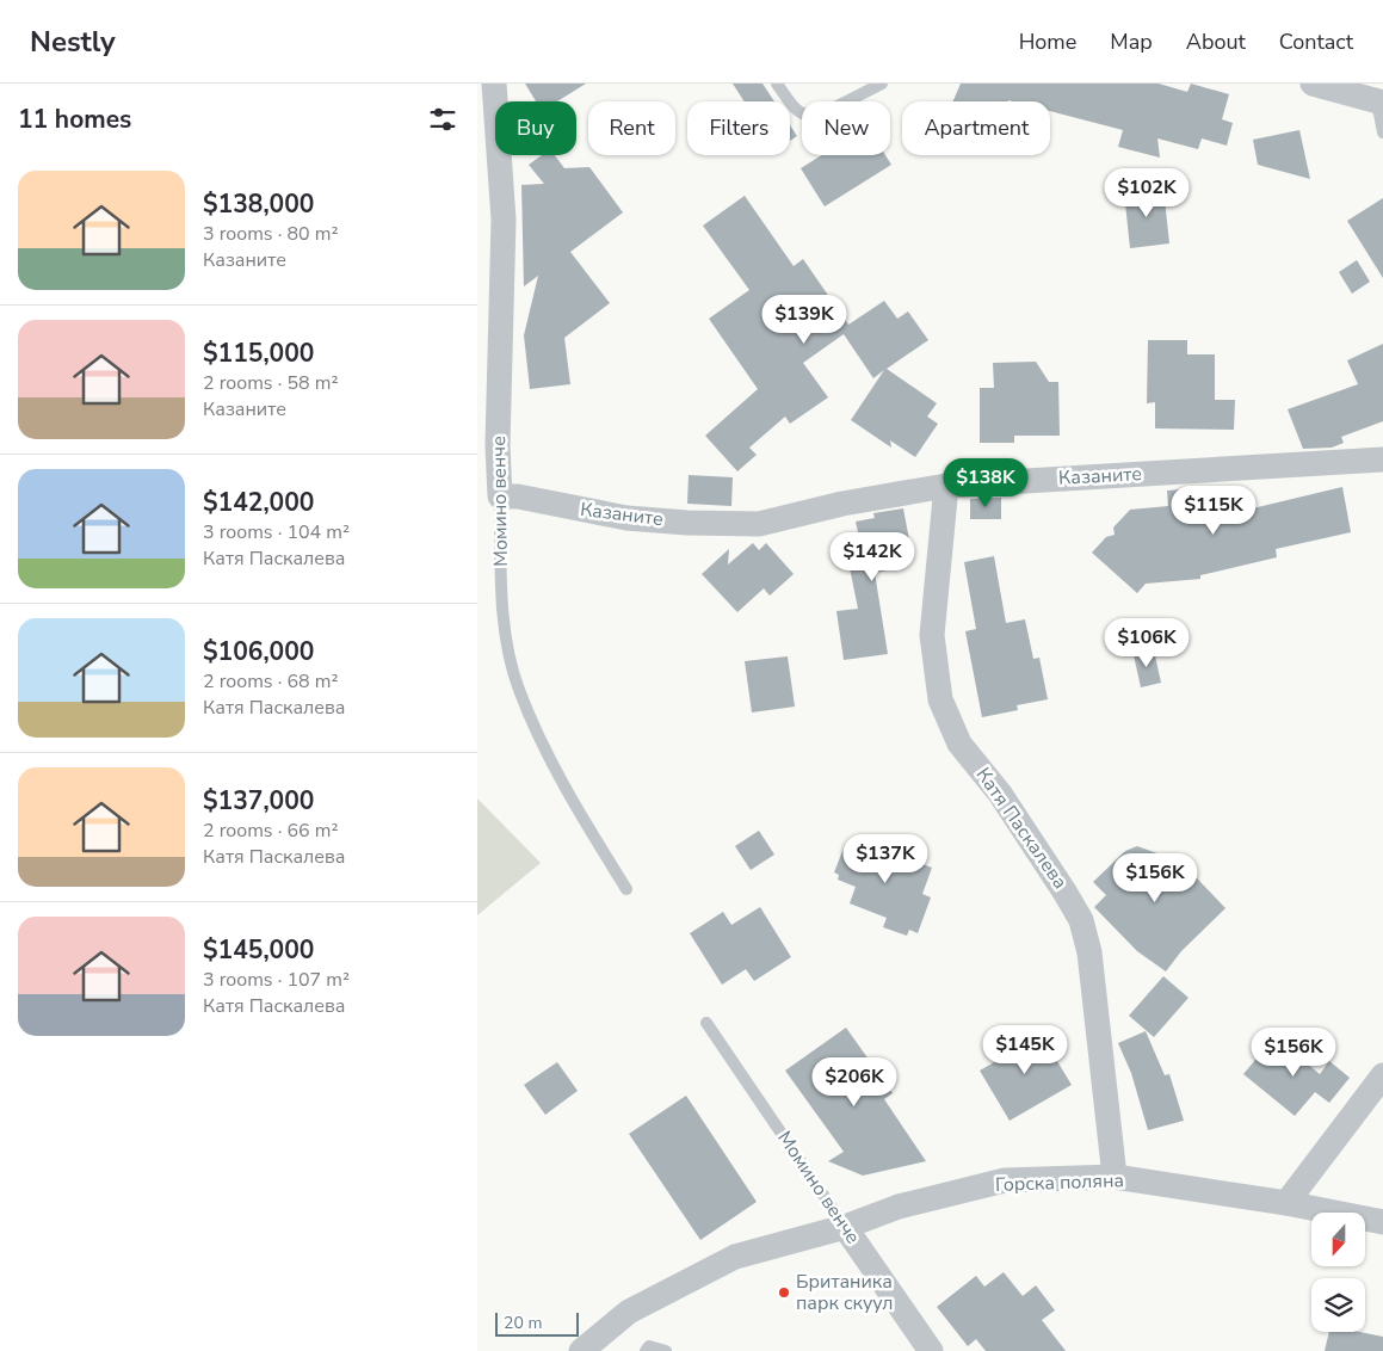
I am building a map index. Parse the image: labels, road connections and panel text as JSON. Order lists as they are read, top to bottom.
{
  "streets": {
    "street": [
      "Казаните",
      "Момино венче",
      "Катя Паскалева",
      "Горска поляна"
    ]
  },
  "crossings": [
    ["Казаните", "Момино венче"],
    ["Казаните", "Катя Паскалева"],
    ["Момино венче", "Горска поляна"],
    ["Катя Паскалева", "Горска поляна"]
  ],
  "places": ["Британика парк скуул"],
  "scale_bar": "20 m",
  "north": "bottom",
  "page": {
    "header": "Nestly",
    "nav": [
      "Home",
      "Map",
      "About",
      "Contact"
    ],
    "heading": "11 homes",
    "chip": [
      "Buy",
      "Rent",
      "Filters",
      "New",
      "Apartment"
    ],
    "list": [
      {
        "name": "$138,000",
        "note": "3 rooms · 80 m² · Казаните"
      },
      {
        "name": "$115,000",
        "note": "2 rooms · 58 m² · Казаните"
      },
      {
        "name": "$142,000",
        "note": "3 rooms · 104 m² · Катя Паскалева"
      },
      {
        "name": "$106,000",
        "note": "2 rooms · 68 m² · Катя Паскалева"
      },
      {
        "name": "$137,000",
        "note": "2 rooms · 66 m² · Катя Паскалева"
      },
      {
        "name": "$145,000",
        "note": "3 rooms · 107 m² · Катя Паскалева"
      }
    ],
    "price": [
      "$102K",
      "$139K",
      "$138K",
      "$115K",
      "$142K",
      "$106K",
      "$137K",
      "$156K",
      "$145K",
      "$156K",
      "$206K"
    ],
    "scale": "20 m"
  }
}
